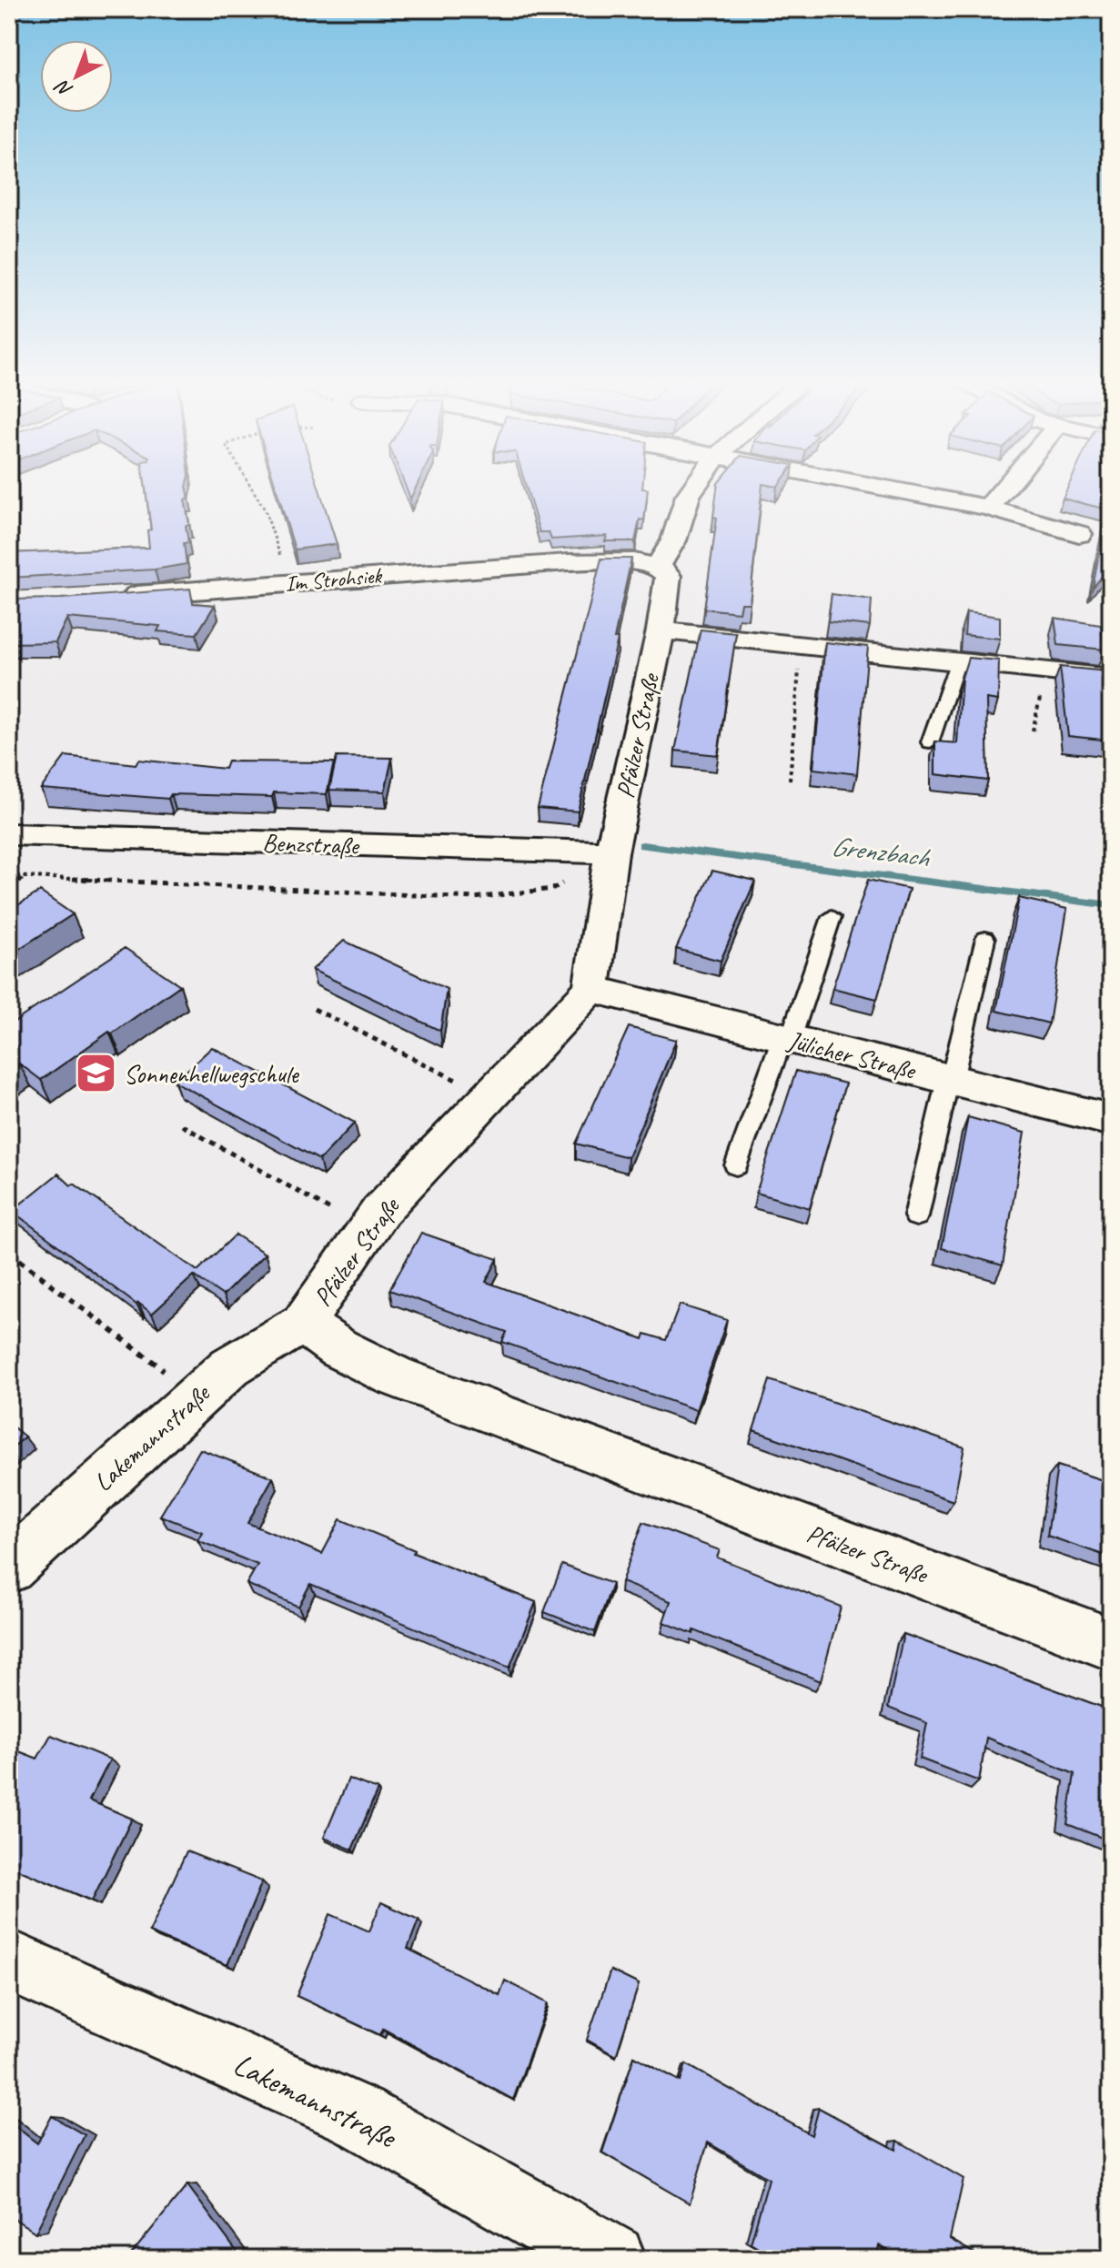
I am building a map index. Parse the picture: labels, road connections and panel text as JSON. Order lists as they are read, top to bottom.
{
  "streets": {
    "street": [
      "Im Strohsiek",
      "Pfälzer Straße",
      "Benzstraße",
      "Jülicher Straße",
      "Lakemannstraße"
    ]
  },
  "crossings": [
    ["Im Strohsiek", "Pfälzer Straße"],
    ["Pfälzer Straße", "Benzstraße"],
    ["Pfälzer Straße", "Jülicher Straße"],
    ["Pfälzer Straße", "Lakemannstraße"]
  ],
  "water": ["Grenzbach"],
  "places": {
    "school or university": ["Sonnenhellwegschule"]
  },
  "north": "bottom left"
}
